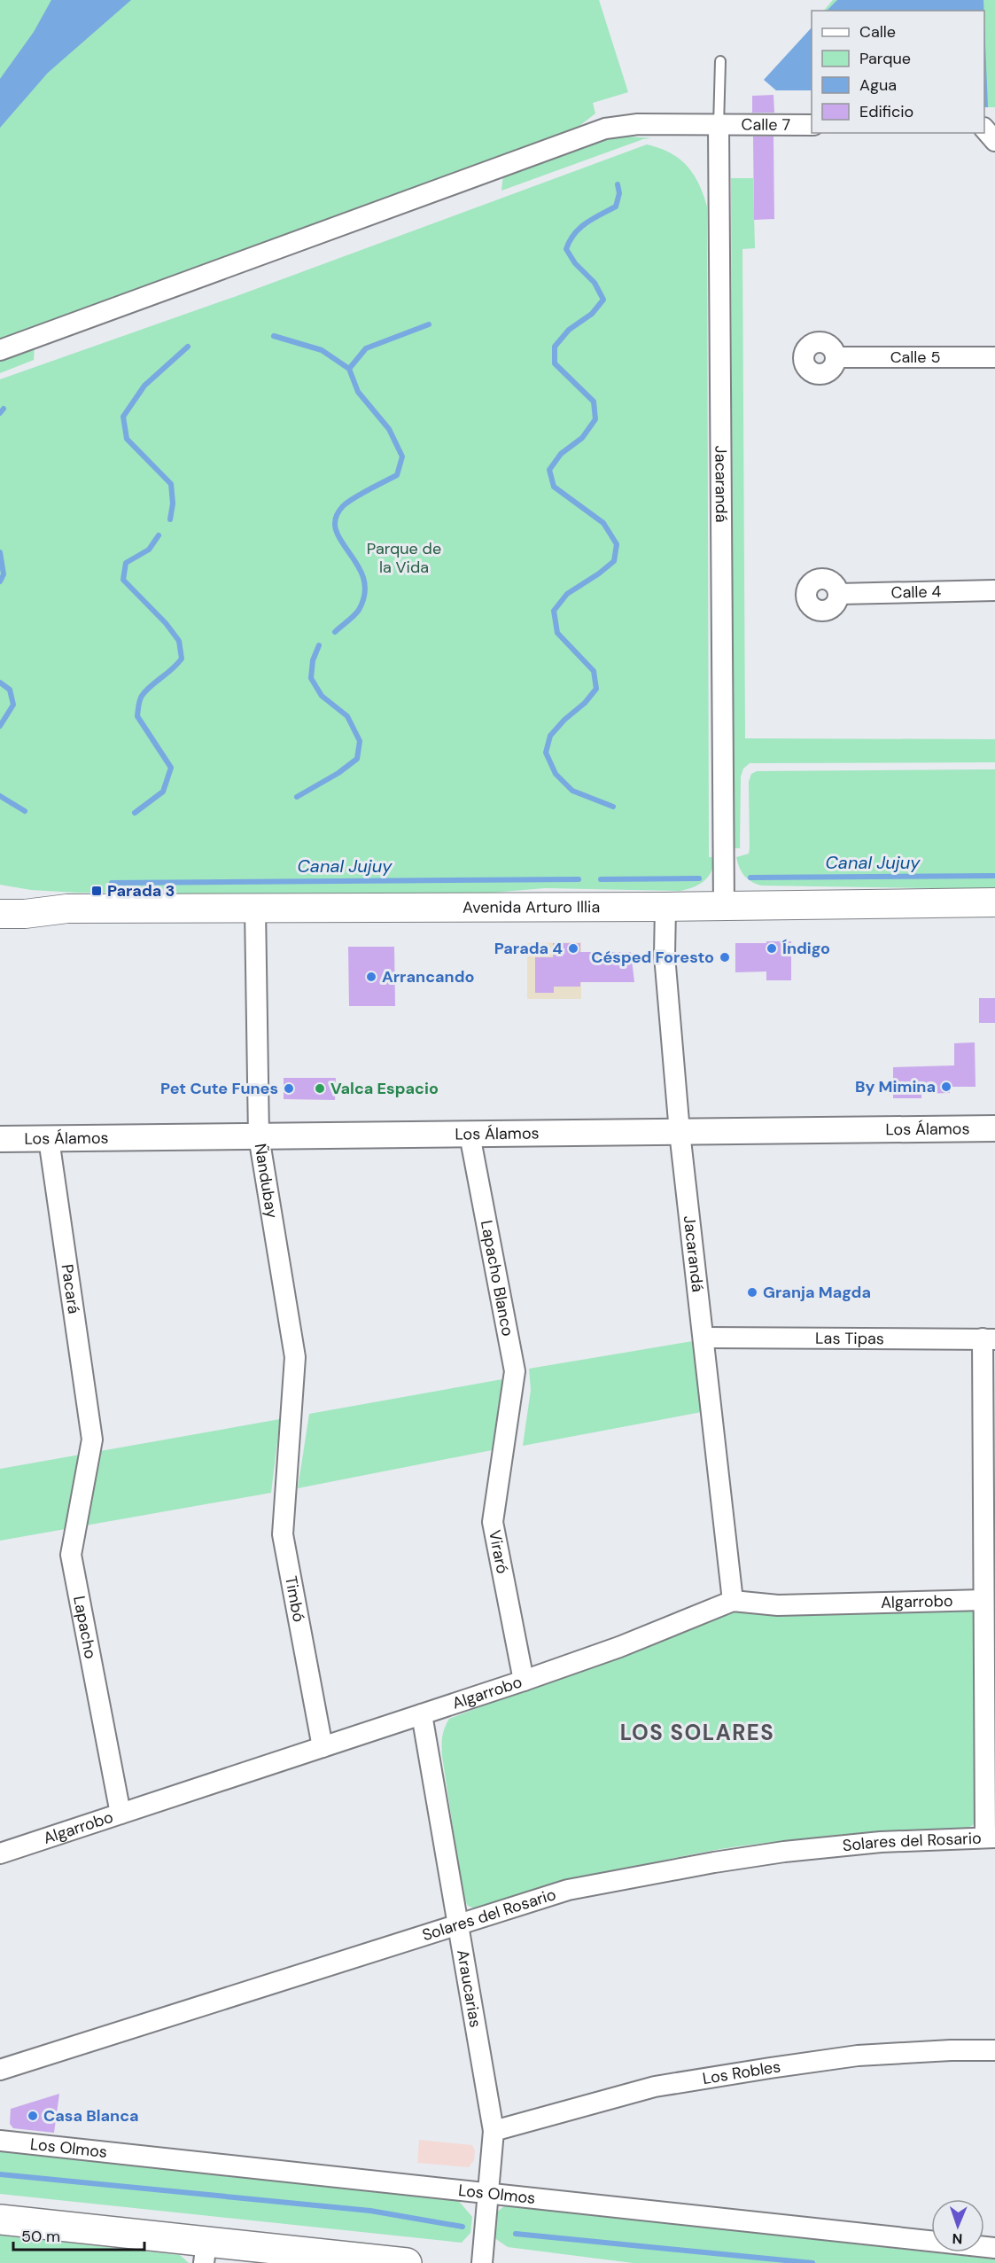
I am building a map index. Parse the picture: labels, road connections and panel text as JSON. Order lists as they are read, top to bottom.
{
  "streets": {
    "main road": ["Avenida Arturo Illia"],
    "street": [
      "Calle 7",
      "Calle 5",
      "Jacarandá",
      "Calle 4",
      "Los Álamos",
      "Ñandubay",
      "Lapacho Blanco",
      "Pacará",
      "Las Tipas",
      "Viraró",
      "Timbó",
      "Algarrobo",
      "Lapacho",
      "Solares del Rosario",
      "Araucarias",
      "Los Robles",
      "Los Olmos"
    ]
  },
  "crossings": [
    ["Calle 7", "Jacarandá"],
    ["Jacarandá", "Avenida Arturo Illia"],
    ["Jacarandá", "Los Álamos"],
    ["Jacarandá", "Las Tipas"],
    ["Jacarandá", "Algarrobo"],
    ["Avenida Arturo Illia", "Ñandubay"],
    ["Los Álamos", "Ñandubay"],
    ["Los Álamos", "Lapacho Blanco"],
    ["Los Álamos", "Pacará"],
    ["Ñandubay", "Timbó"],
    ["Lapacho Blanco", "Viraró"],
    ["Pacará", "Lapacho"],
    ["Viraró", "Algarrobo"],
    ["Timbó", "Algarrobo"],
    ["Algarrobo", "Lapacho"],
    ["Algarrobo", "Araucarias"],
    ["Solares del Rosario", "Araucarias"],
    ["Araucarias", "Los Robles"],
    ["Araucarias", "Los Olmos"]
  ],
  "districts": ["LOS SOLARES"],
  "water": ["Canal Jujuy"],
  "parks": ["Parque de la Vida"],
  "places": {
    "transit": ["Parada 3"],
    "other": [
      "Parada 4",
      "Índigo",
      "Césped Foresto",
      "Arrancando",
      "By Mimina",
      "Pet Cute Funes",
      "Valca Espacio",
      "Granja Magda",
      "Casa Blanca"
    ]
  },
  "legend": [
    "Calle",
    "Parque",
    "Agua",
    "Edificio"
  ],
  "scale_bar": "50 m",
  "north": "bottom"
}
